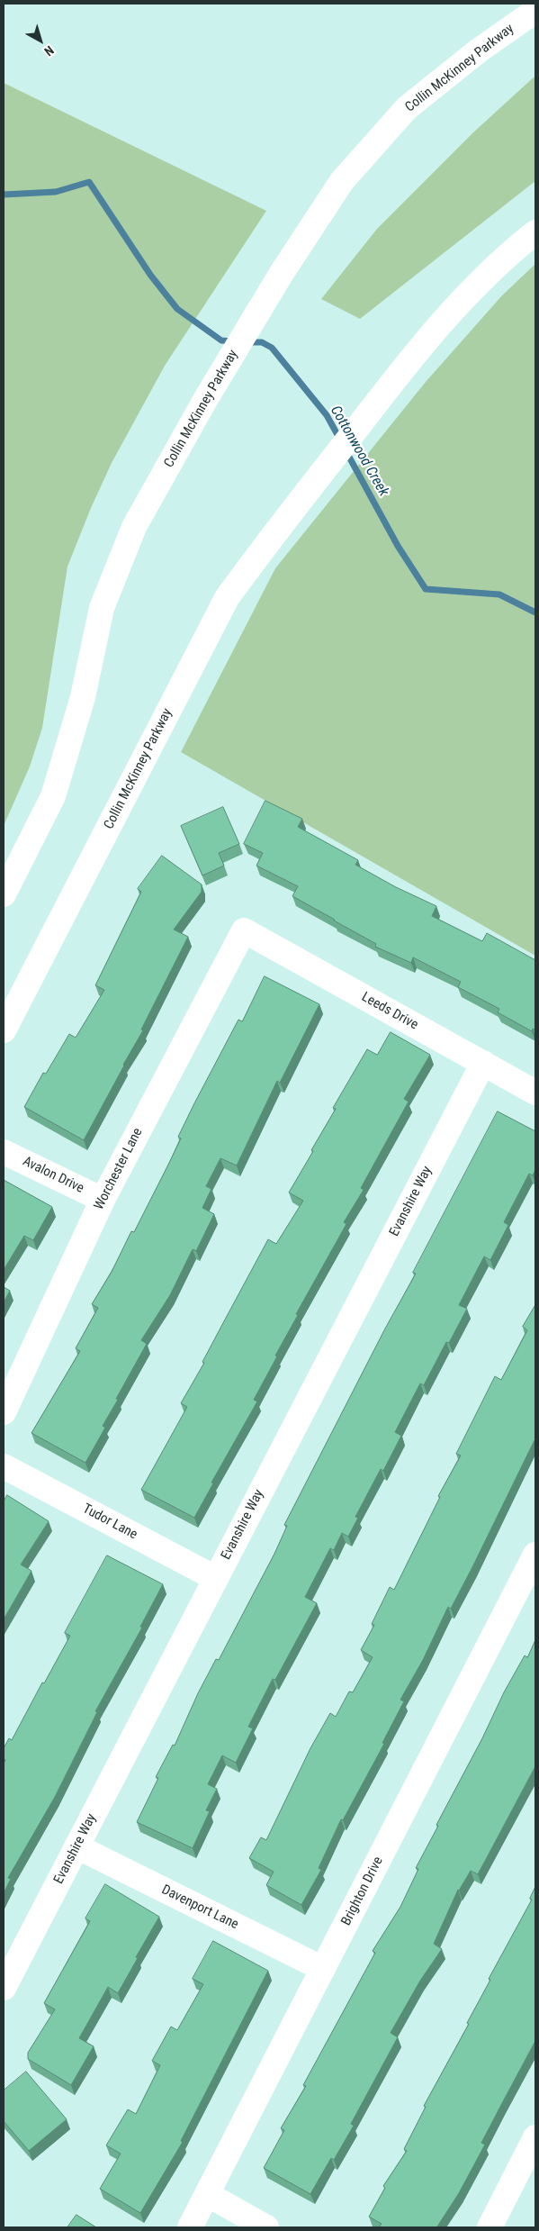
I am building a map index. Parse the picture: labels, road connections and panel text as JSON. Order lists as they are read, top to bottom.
{
  "streets": {
    "street": [
      "Collin McKinney Parkway",
      "Leeds Drive",
      "Worchester Lane",
      "Avalon Drive",
      "Evanshire Way",
      "Tudor Lane",
      "Brighton Drive",
      "Davenport Lane"
    ]
  },
  "crossings": [
    ["Leeds Drive", "Worchester Lane"],
    ["Leeds Drive", "Evanshire Way"],
    ["Worchester Lane", "Avalon Drive"],
    ["Evanshire Way", "Tudor Lane"],
    ["Evanshire Way", "Davenport Lane"],
    ["Brighton Drive", "Davenport Lane"]
  ],
  "water": ["Cottonwood Creek"],
  "north": "bottom right"
}
